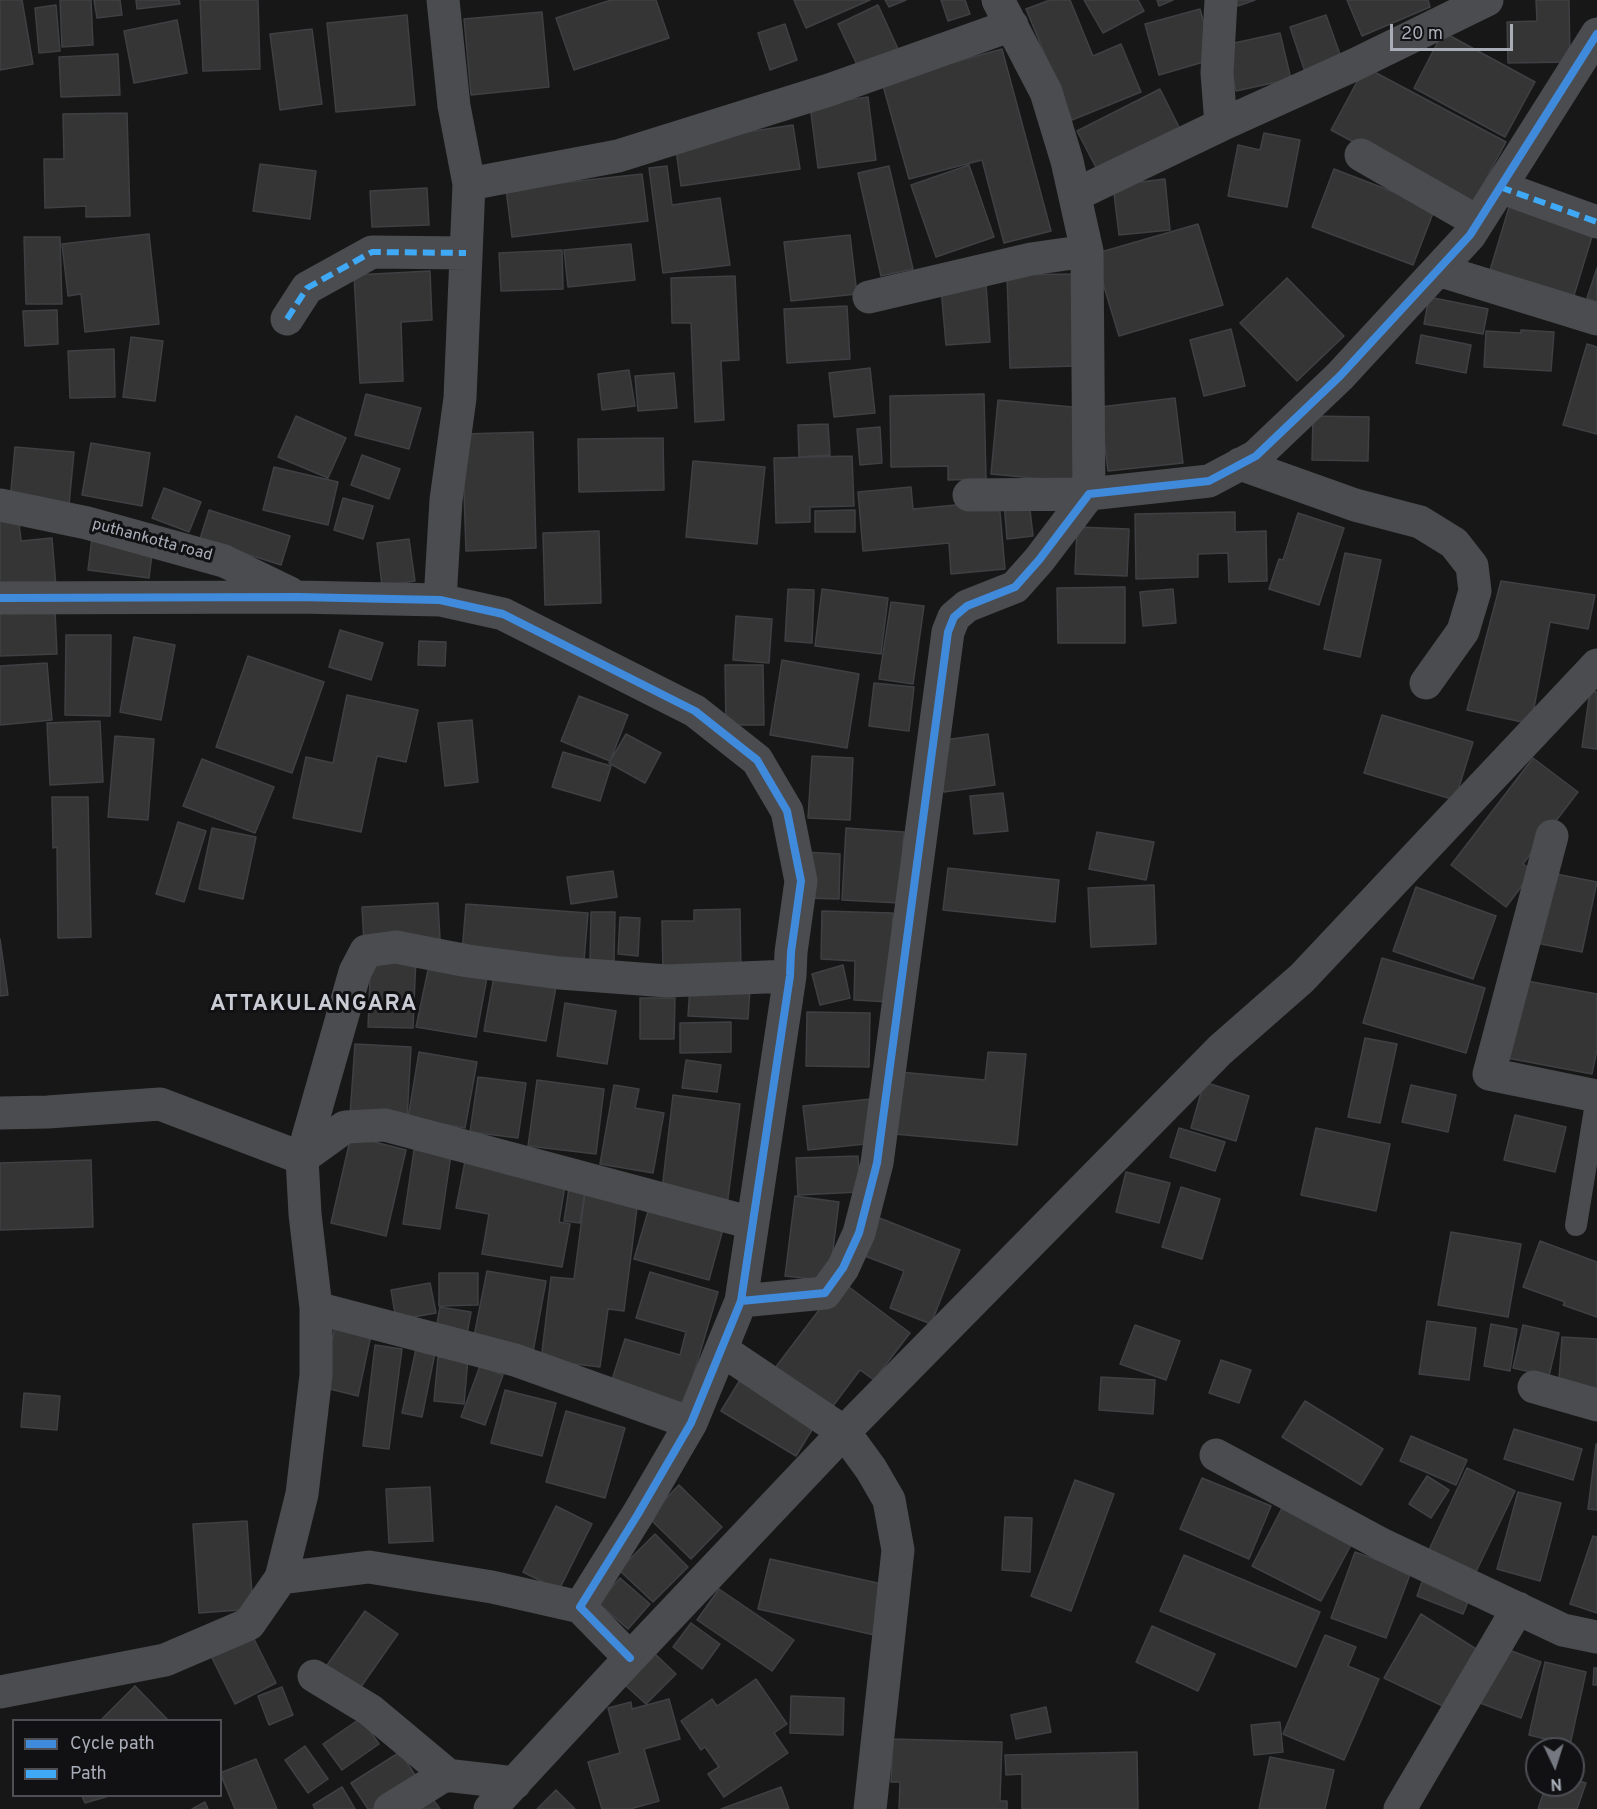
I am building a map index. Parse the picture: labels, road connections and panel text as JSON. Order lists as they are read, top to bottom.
{
  "streets": {
    "street": ["puthankotta road"]
  },
  "districts": ["ATTAKULANGARA"],
  "legend": ["Cycle path", "Path"],
  "scale_bar": "20 m",
  "north": "bottom"
}
